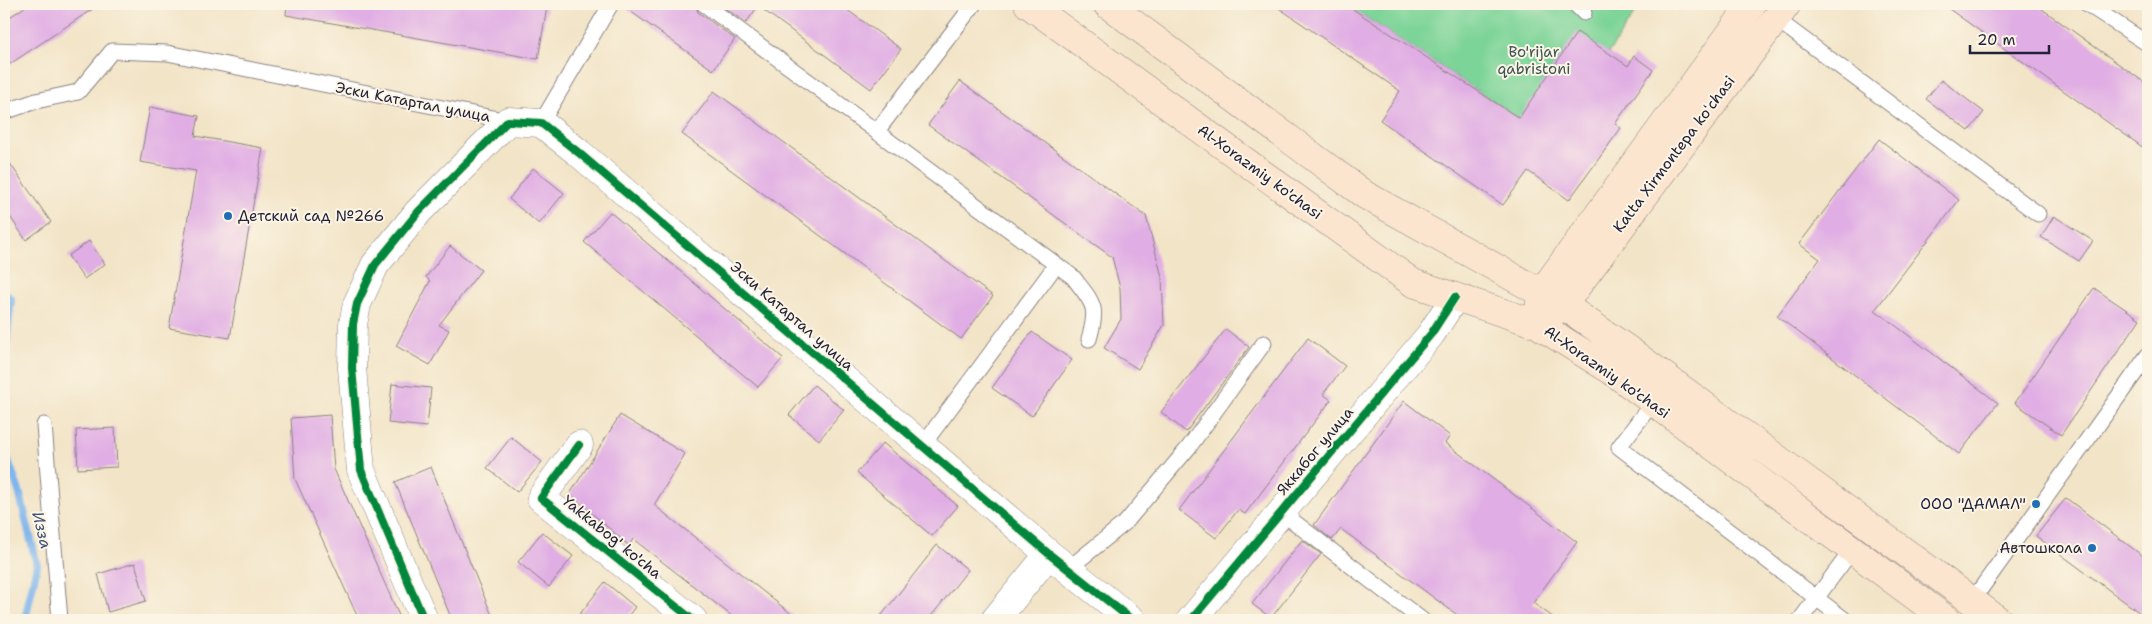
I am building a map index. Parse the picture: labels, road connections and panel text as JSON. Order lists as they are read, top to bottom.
{
  "streets": {
    "main road": ["Katta Xirmontepa koʻchasi", "Al-Xorazmiy ko'chasi"],
    "street": ["Эски Катартал улица", "Яккабог улица", "Yakkabog' ko'cha"]
  },
  "crossings": [
    ["Katta Xirmontepa koʻchasi", "Al-Xorazmiy ko'chasi"],
    ["Al-Xorazmiy ko'chasi", "Яккабог улица"]
  ],
  "water": ["Изза"],
  "parks": ["Bo'rijar qabristoni"],
  "places": ["Детский сад №266", "ООО \"ДАМАЛ\"", "Автошкола"],
  "scale_bar": "20 m"
}
